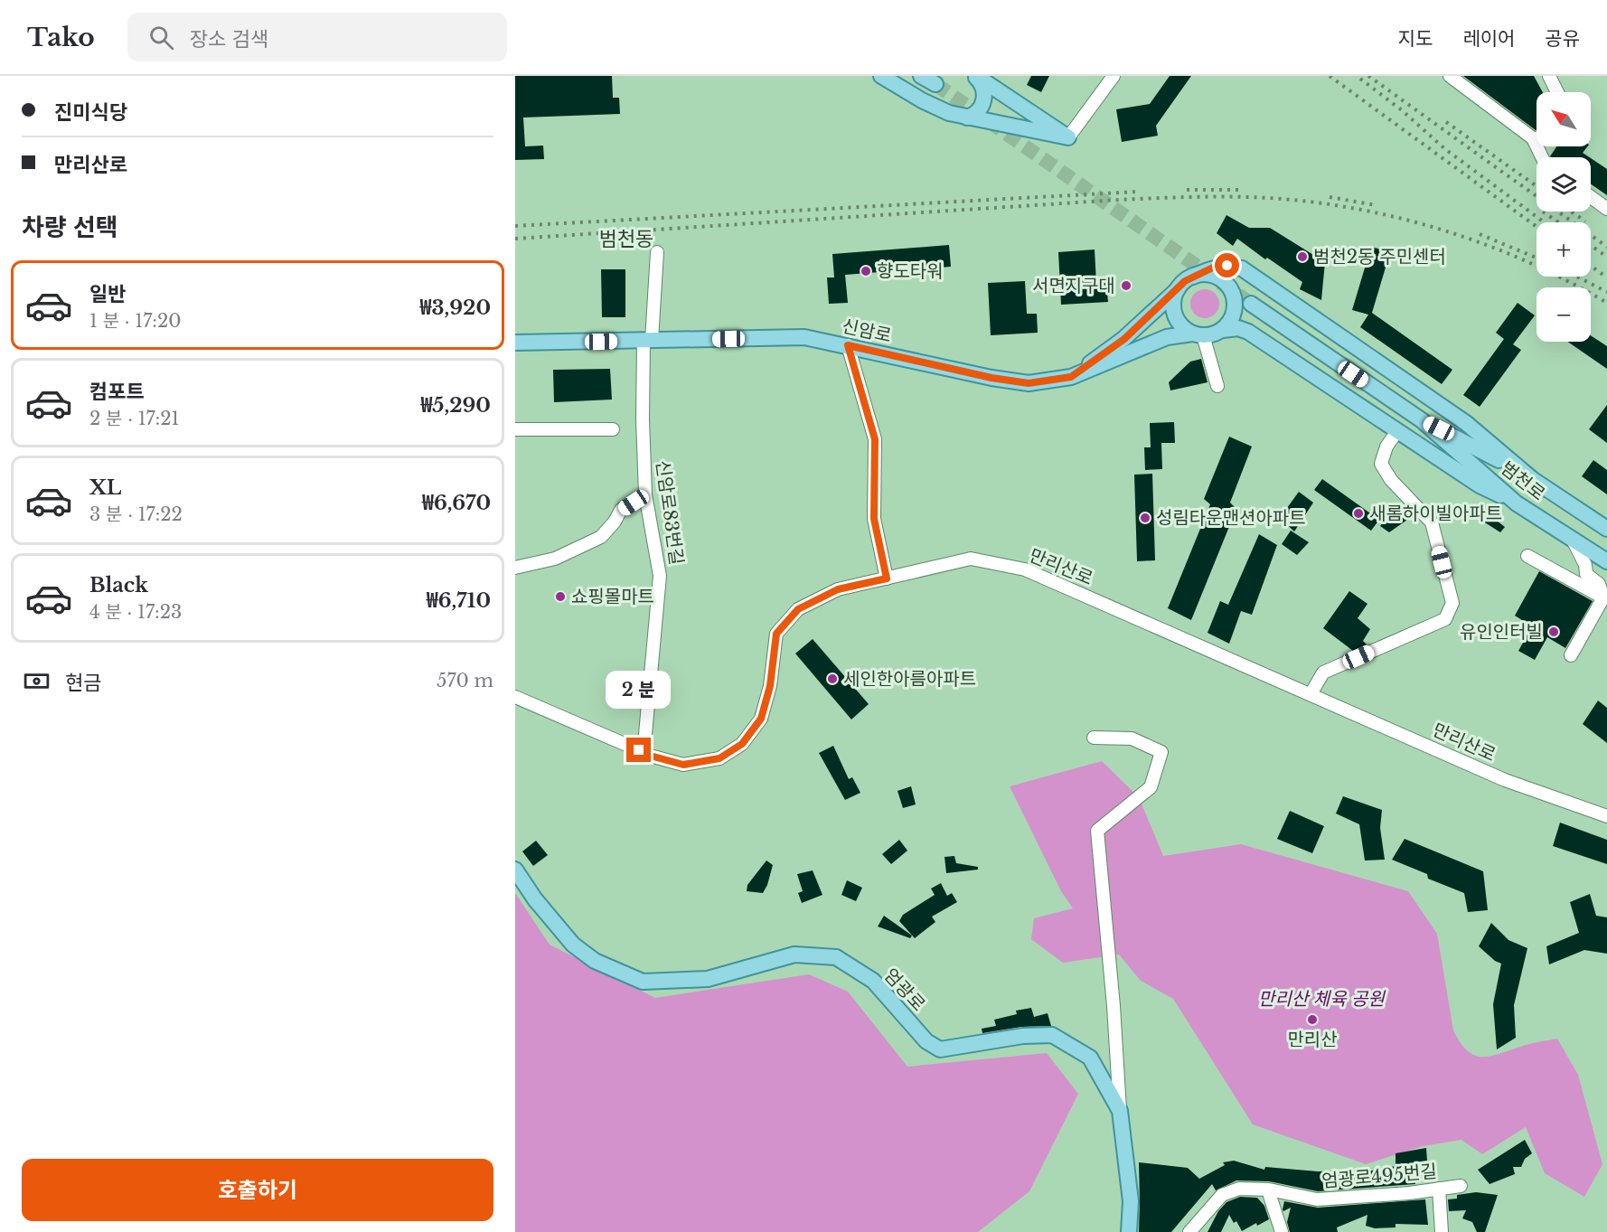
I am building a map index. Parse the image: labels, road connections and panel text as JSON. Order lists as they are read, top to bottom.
{
  "streets": {
    "main road": ["신암로", "범천로", "엄광로"],
    "street": ["신암로83번길", "만리산로", "엄광로495번길"]
  },
  "crossings": [
    ["신암로", "신암로83번길"],
    ["신암로83번길", "만리산로"]
  ],
  "districts": ["범천동"],
  "parks": ["만리산 체육 공원"],
  "places": [
    "범천2동 주민센터",
    "향도타워",
    "서면지구대",
    "새롬하이빌아파트",
    "성림타운맨션아파트",
    "쇼핑몰마트",
    "유인인터빌",
    "세인한아름아파트",
    "만리산"
  ],
  "north": "top left",
  "page": {
    "header": "Tako",
    "search": "장소 검색",
    "nav": ["지도", "레이어", "공유"],
    "banner": ["진미식당", "만리산로"],
    "map_buttons": ["+", "−"],
    "heading": "차량 선택",
    "list": [
      {
        "name": "일반",
        "note": "1 분 · 17:20",
        "value": "₩3,920"
      },
      {
        "name": "컴포트",
        "note": "2 분 · 17:21",
        "value": "₩5,290"
      },
      {
        "name": "XL",
        "note": "3 분 · 17:22",
        "value": "₩6,670"
      },
      {
        "name": "Black",
        "note": "4 분 · 17:23",
        "value": "₩6,710"
      }
    ],
    "pay": ["현금", "570 m"],
    "bubble": "2 분",
    "buttons": "호출하기"
  }
}
